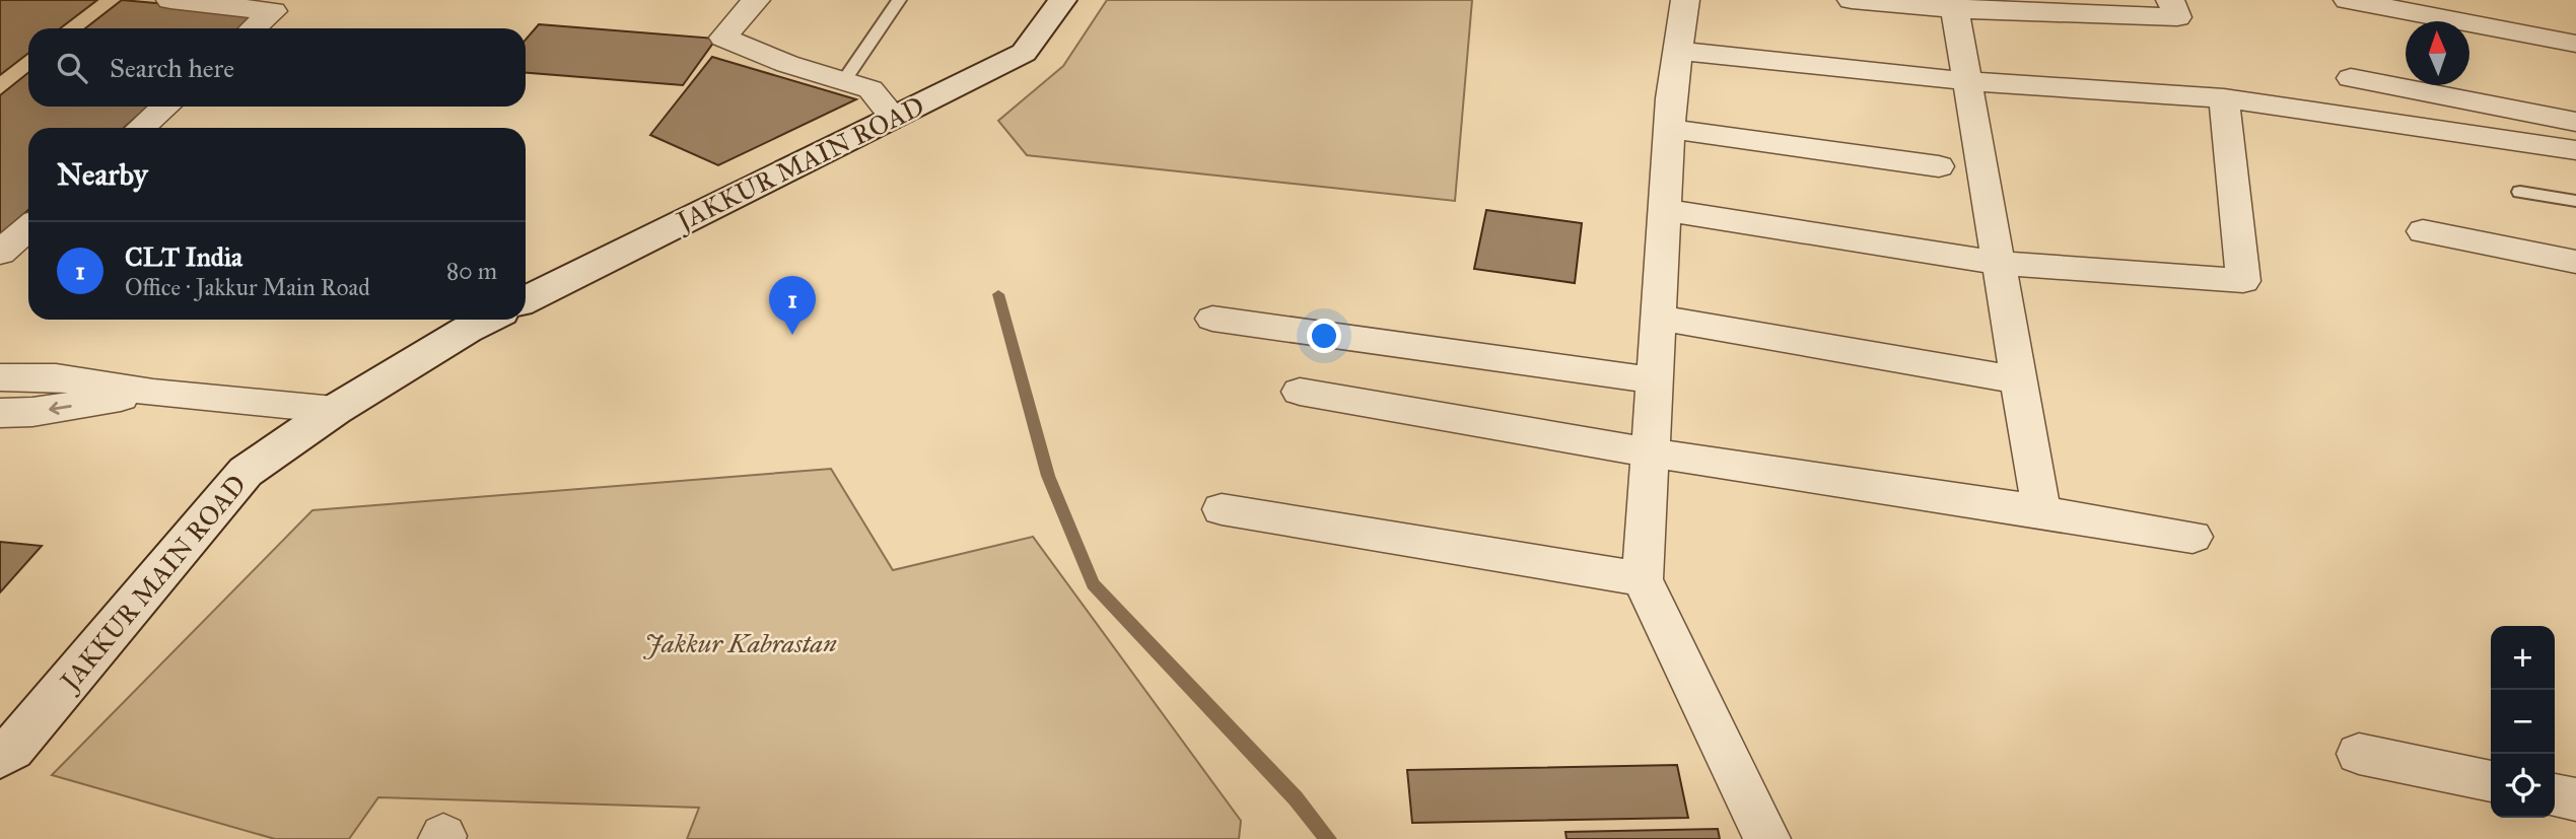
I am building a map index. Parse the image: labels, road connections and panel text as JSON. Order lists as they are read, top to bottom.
{
  "streets": {
    "street": ["JAKKUR MAIN ROAD"]
  },
  "parks": ["Jakkur Kabrastan"],
  "north": "top",
  "page": {
    "search": "Search here",
    "heading": "Nearby",
    "list": [
      {
        "mark": "1",
        "name": "CLT India",
        "note": "Office · Jakkur Main Road",
        "value": "80 m"
      }
    ],
    "pins": "1",
    "map_buttons": ["+", "−"]
  }
}
